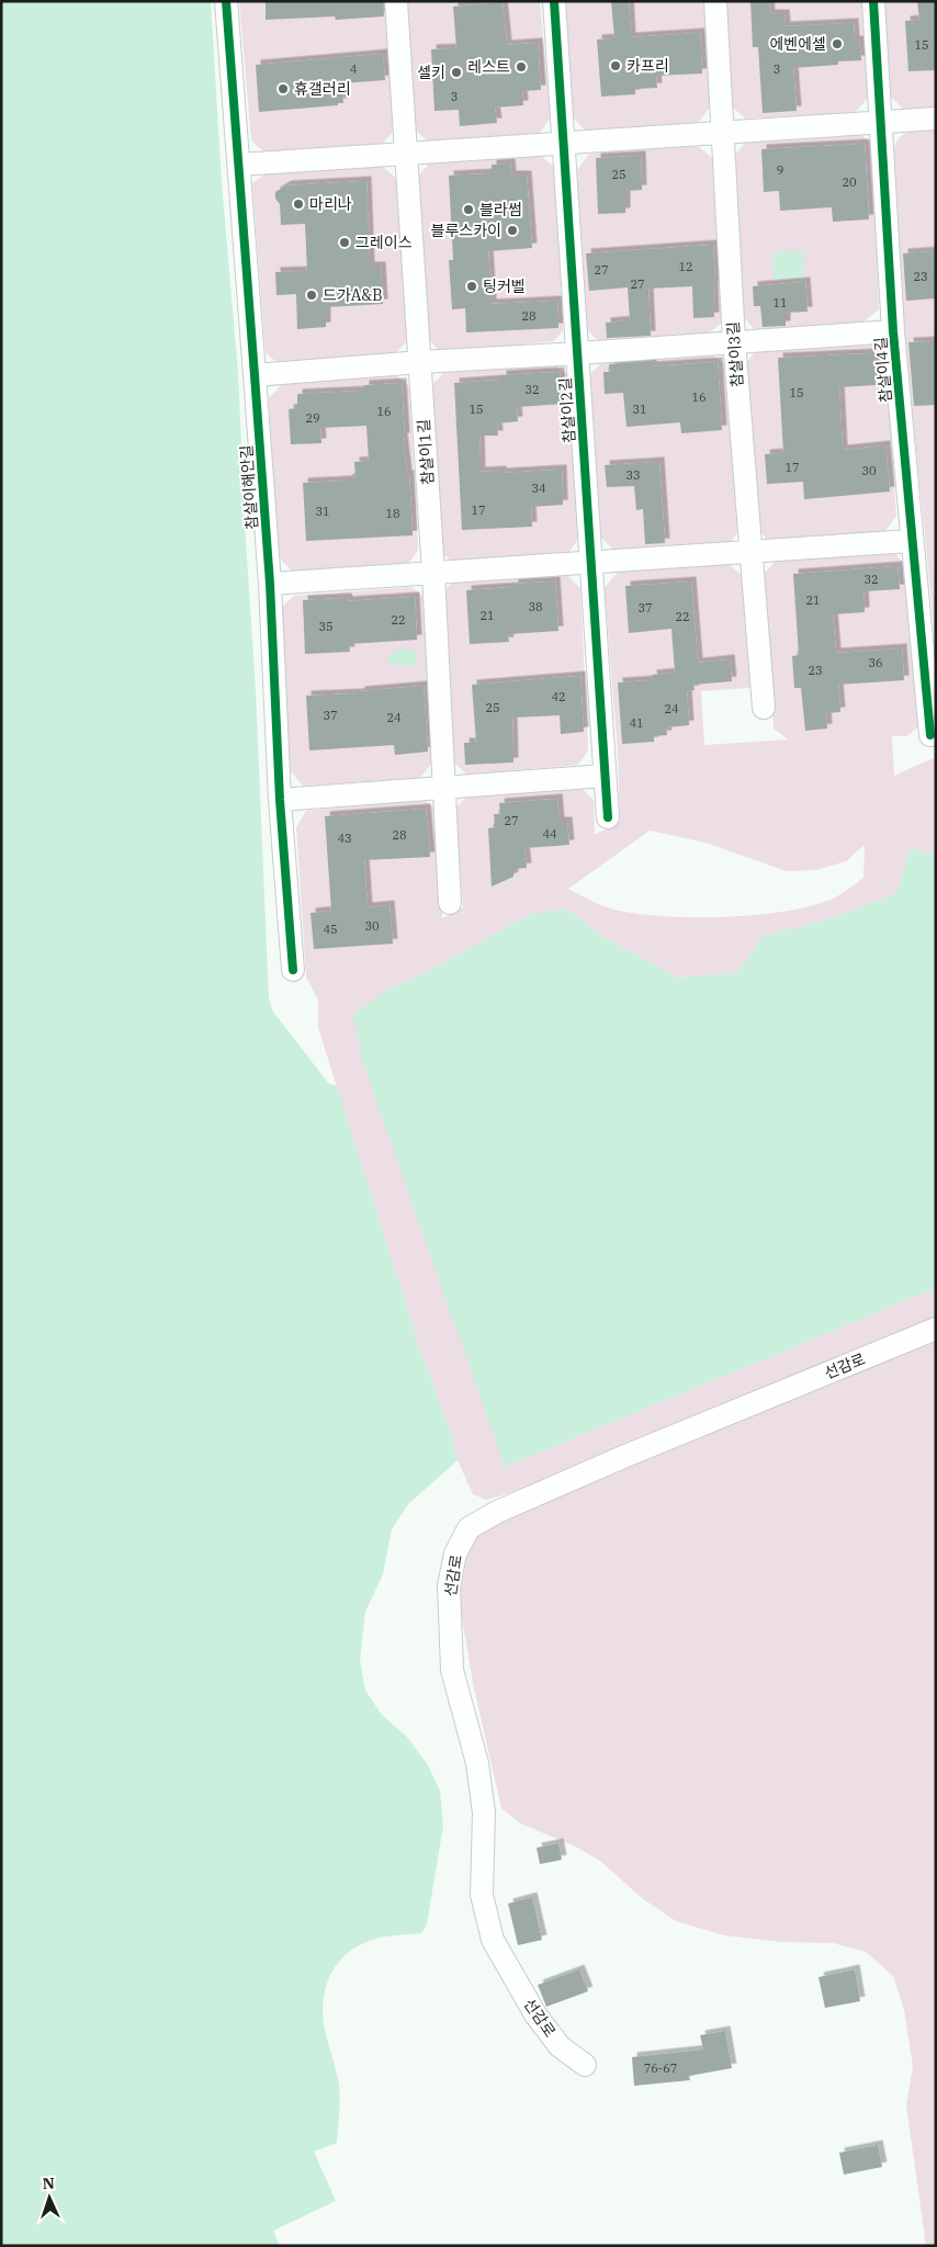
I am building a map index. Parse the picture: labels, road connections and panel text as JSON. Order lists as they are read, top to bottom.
{
  "streets": {
    "street": [
      "참살이3길",
      "참살이4길",
      "참살이2길",
      "참살이1길",
      "참살이해안길",
      "선감로"
    ]
  },
  "places": [
    "에벤에셀",
    "카프리",
    "레스트",
    "셀키",
    "휴갤러리",
    "마리나",
    "블라썸",
    "블루스카이",
    "그레이스",
    "팅커벨",
    "드가A&B"
  ],
  "house_numbers": [
    "15",
    "4",
    "3",
    "3",
    "9",
    "25",
    "20",
    "12",
    "27",
    "23",
    "27",
    "11",
    "28",
    "32",
    "15",
    "16",
    "15",
    "31",
    "16",
    "29",
    "17",
    "30",
    "33",
    "34",
    "17",
    "31",
    "18",
    "32",
    "21",
    "38",
    "37",
    "21",
    "22",
    "22",
    "35",
    "36",
    "23",
    "42",
    "25",
    "24",
    "37",
    "24",
    "41",
    "27",
    "44",
    "28",
    "43",
    "30",
    "45",
    "76-67"
  ],
  "north": "top"
}
